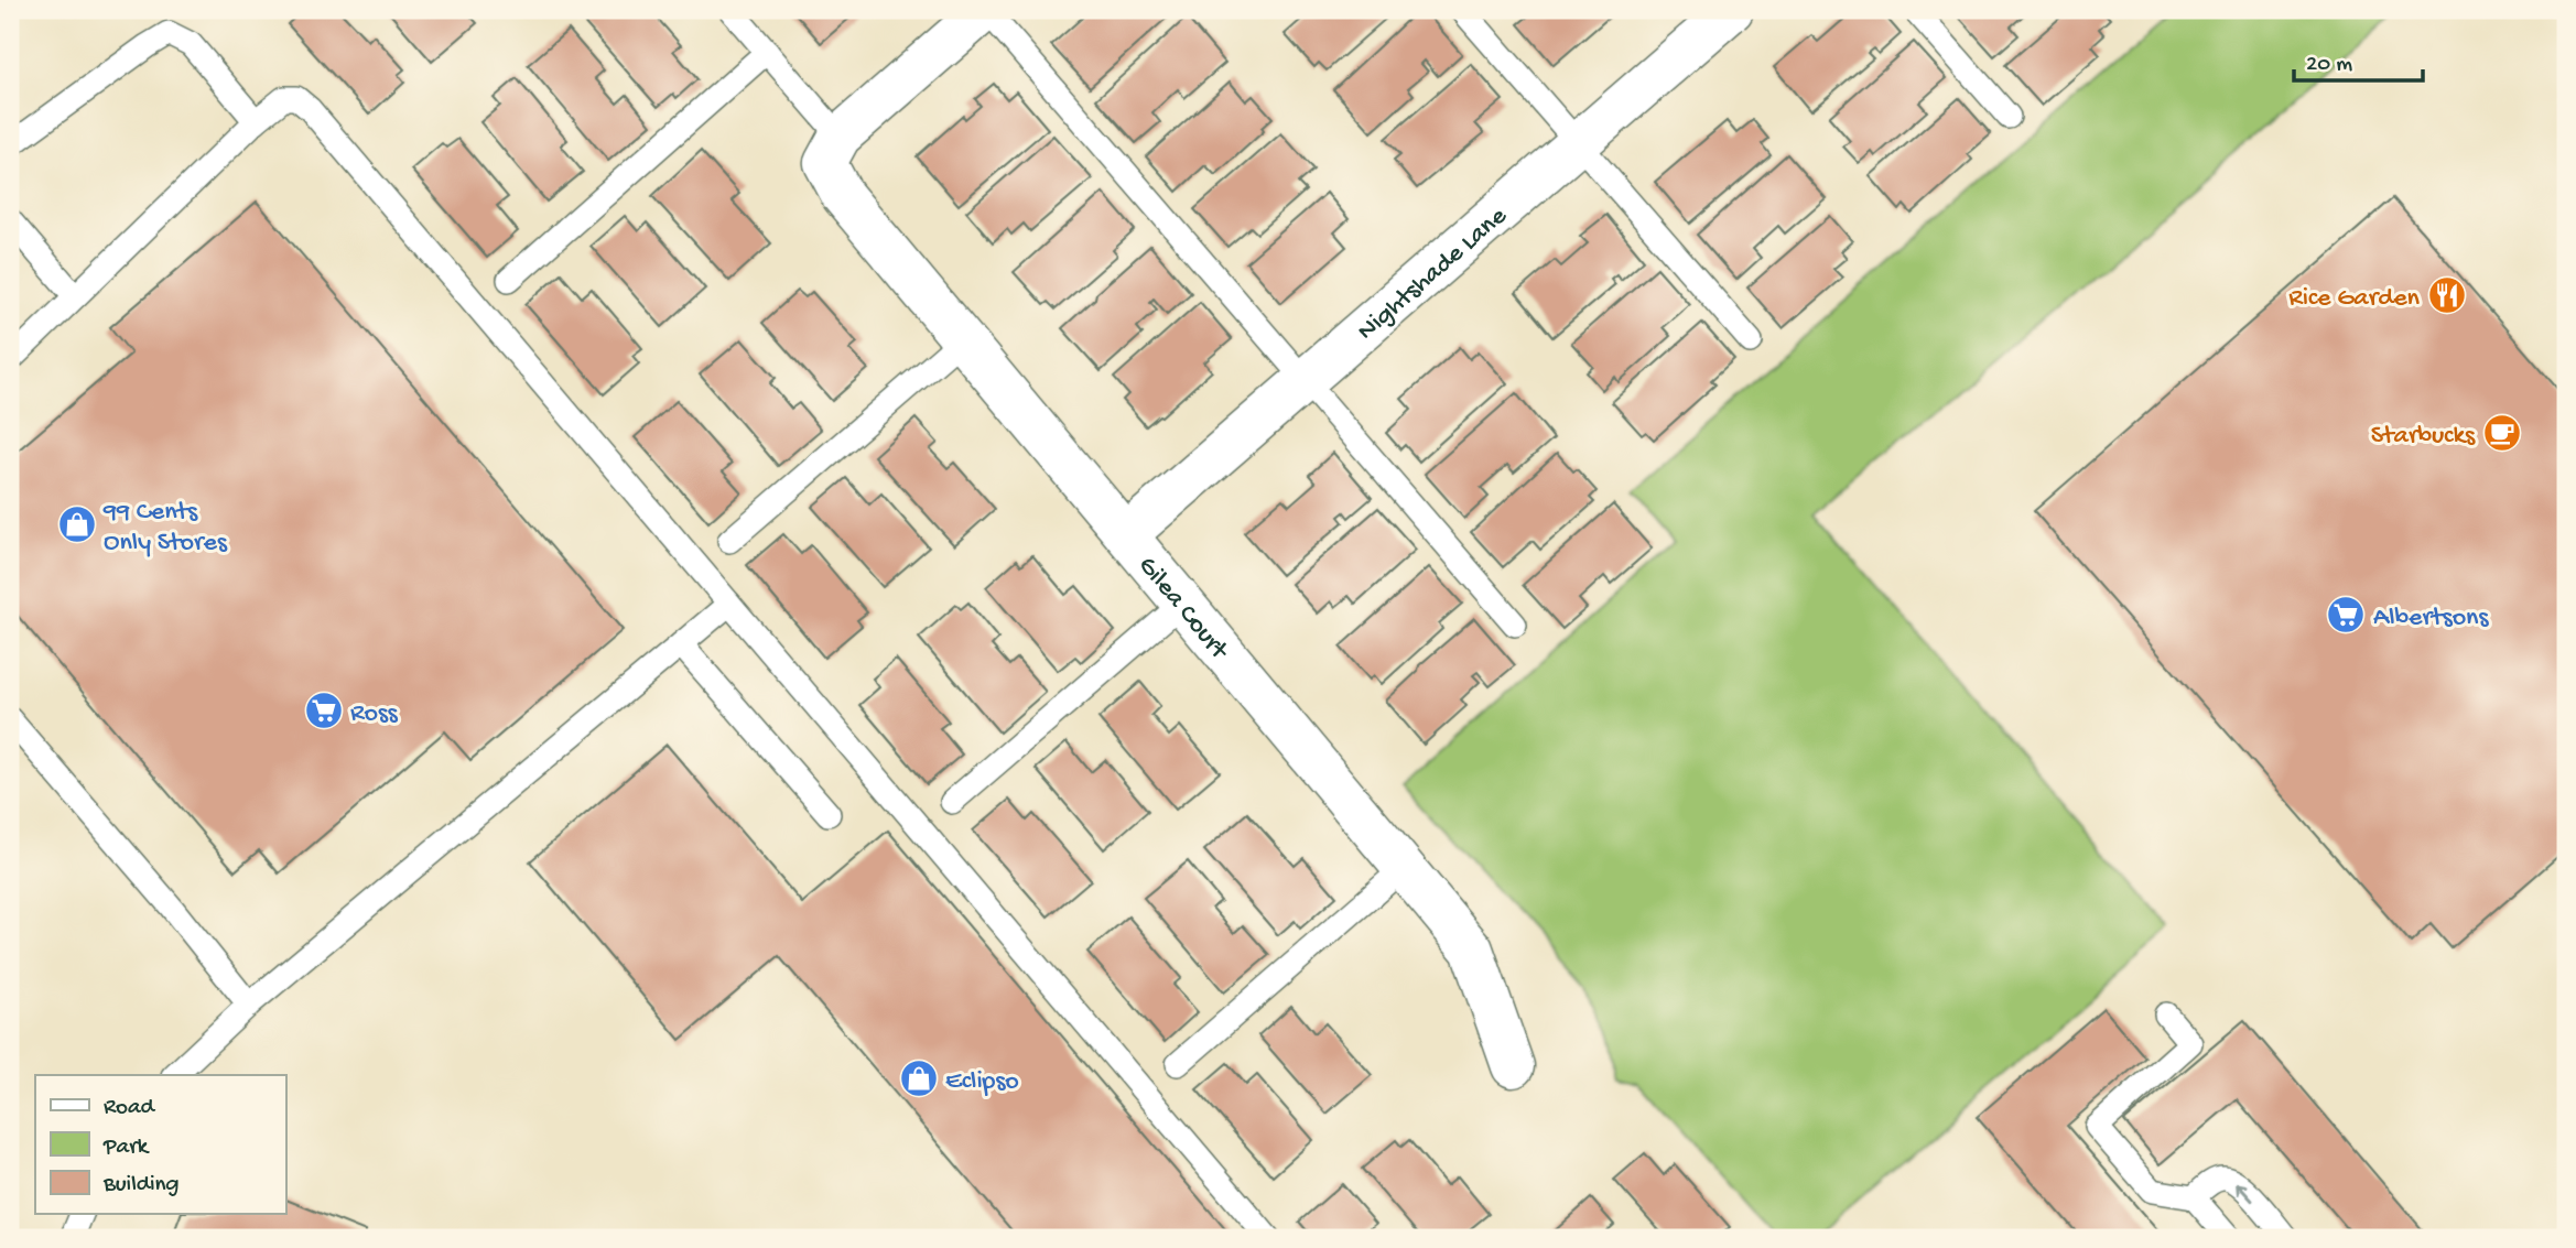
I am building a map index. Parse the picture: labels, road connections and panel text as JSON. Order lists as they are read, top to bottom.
{
  "streets": {
    "street": ["Nightshade Lane", "Gilea Court"]
  },
  "crossings": [
    ["Nightshade Lane", "Gilea Court"]
  ],
  "places": {
    "restaurant": ["Rice Garden"],
    "cafe": ["Starbucks"],
    "shop": ["99 Cents Only Stores", "Eclipso"],
    "supermarket": ["Albertsons", "Ross"]
  },
  "legend": ["Road", "Park", "Building"],
  "scale_bar": "20 m"
}
